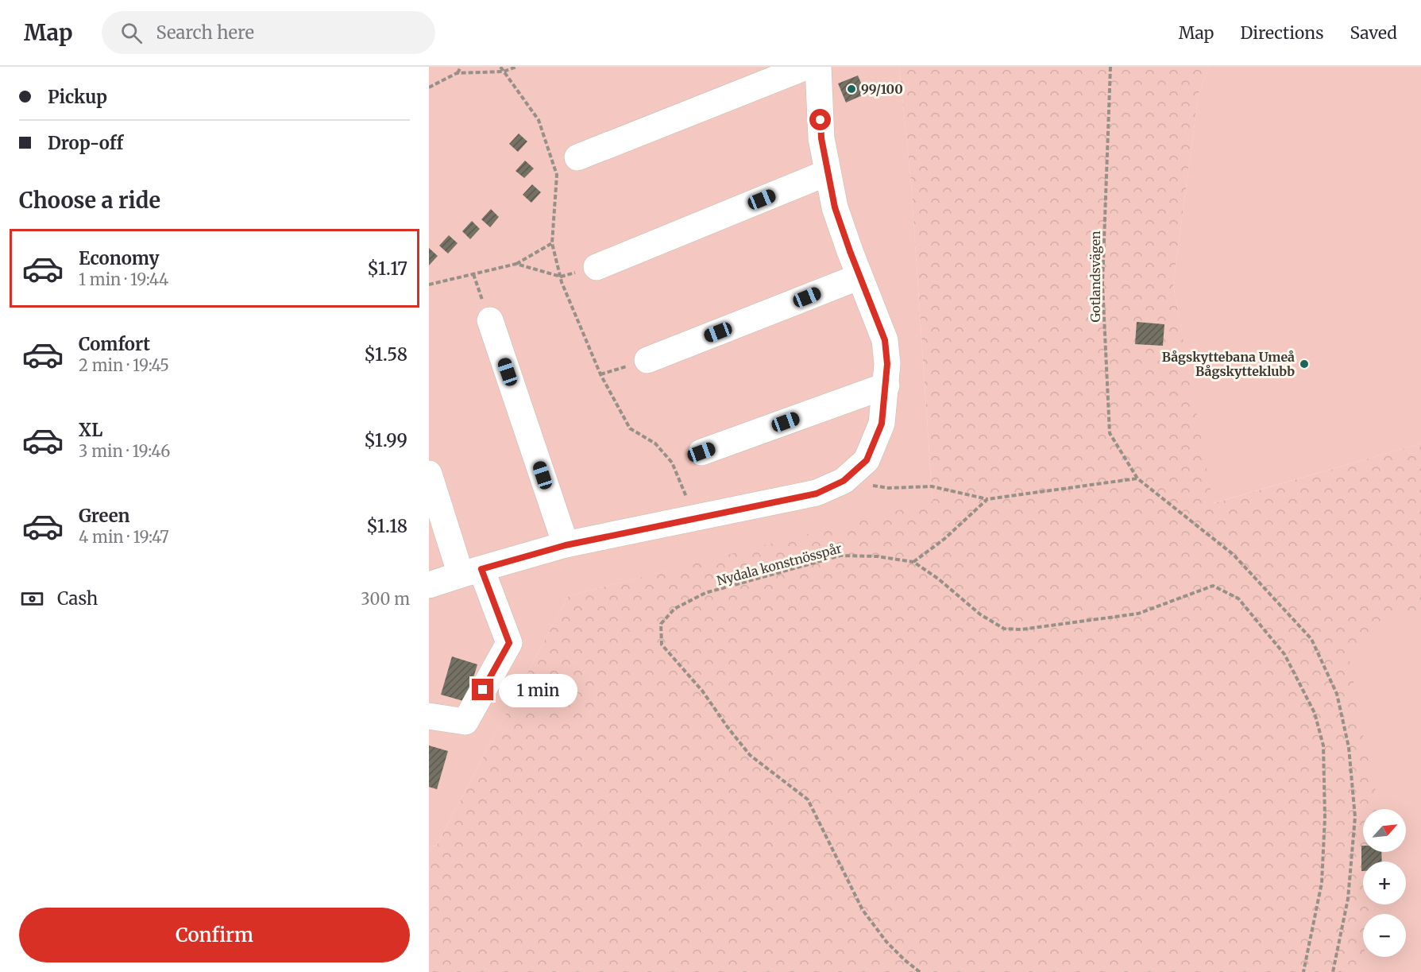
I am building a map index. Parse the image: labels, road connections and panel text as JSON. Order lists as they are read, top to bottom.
{
  "streets": {
    "path": ["Gotlandsvägen", "Nydala konstnösspår"]
  },
  "places": ["99/100", "Bågskyttebana Umeå Bågskytteklubb"],
  "north": "top right",
  "page": {
    "header": "Map",
    "search": "Search here",
    "nav": ["Map", "Directions", "Saved"],
    "banner": ["Pickup", "Drop-off"],
    "heading": "Choose a ride",
    "list": [
      {
        "name": "Economy",
        "note": "1 min · 19:44",
        "value": "$1.17"
      },
      {
        "name": "Comfort",
        "note": "2 min · 19:45",
        "value": "$1.58"
      },
      {
        "name": "XL",
        "note": "3 min · 19:46",
        "value": "$1.99"
      },
      {
        "name": "Green",
        "note": "4 min · 19:47",
        "value": "$1.18"
      }
    ],
    "pay": ["Cash", "300 m"],
    "bubble": "1 min",
    "map_buttons": ["+", "−"],
    "buttons": "Confirm"
  }
}
